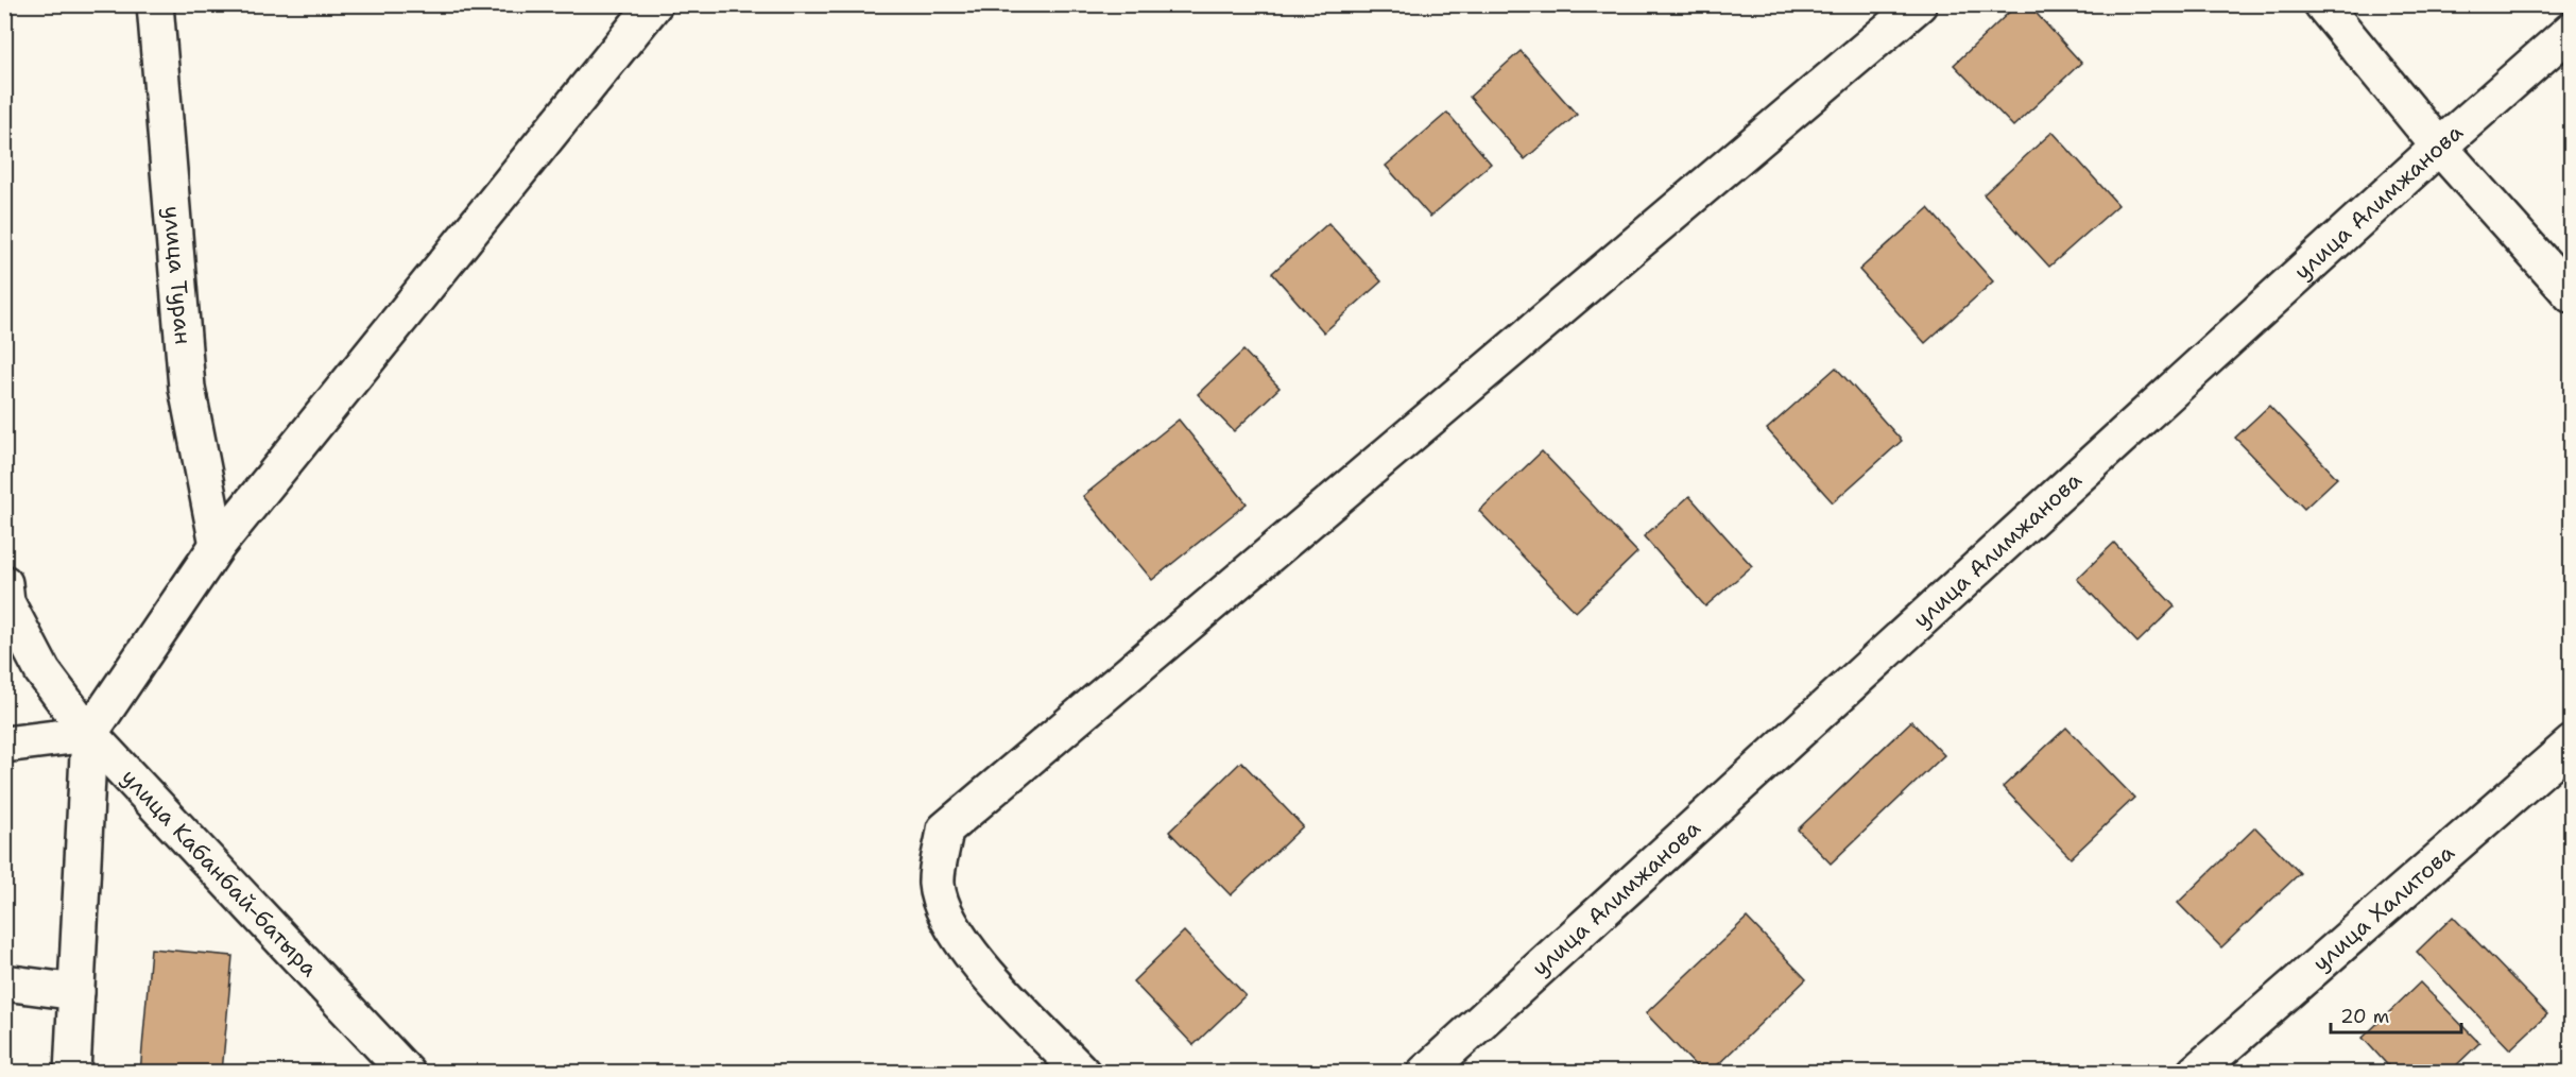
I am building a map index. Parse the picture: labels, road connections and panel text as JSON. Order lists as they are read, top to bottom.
{
  "streets": {
    "street": [
      "улица Алимжанова",
      "улица Туран",
      "улица Кабанбай-батыра",
      "улица Халитова"
    ]
  },
  "scale_bar": "20 m"
}
